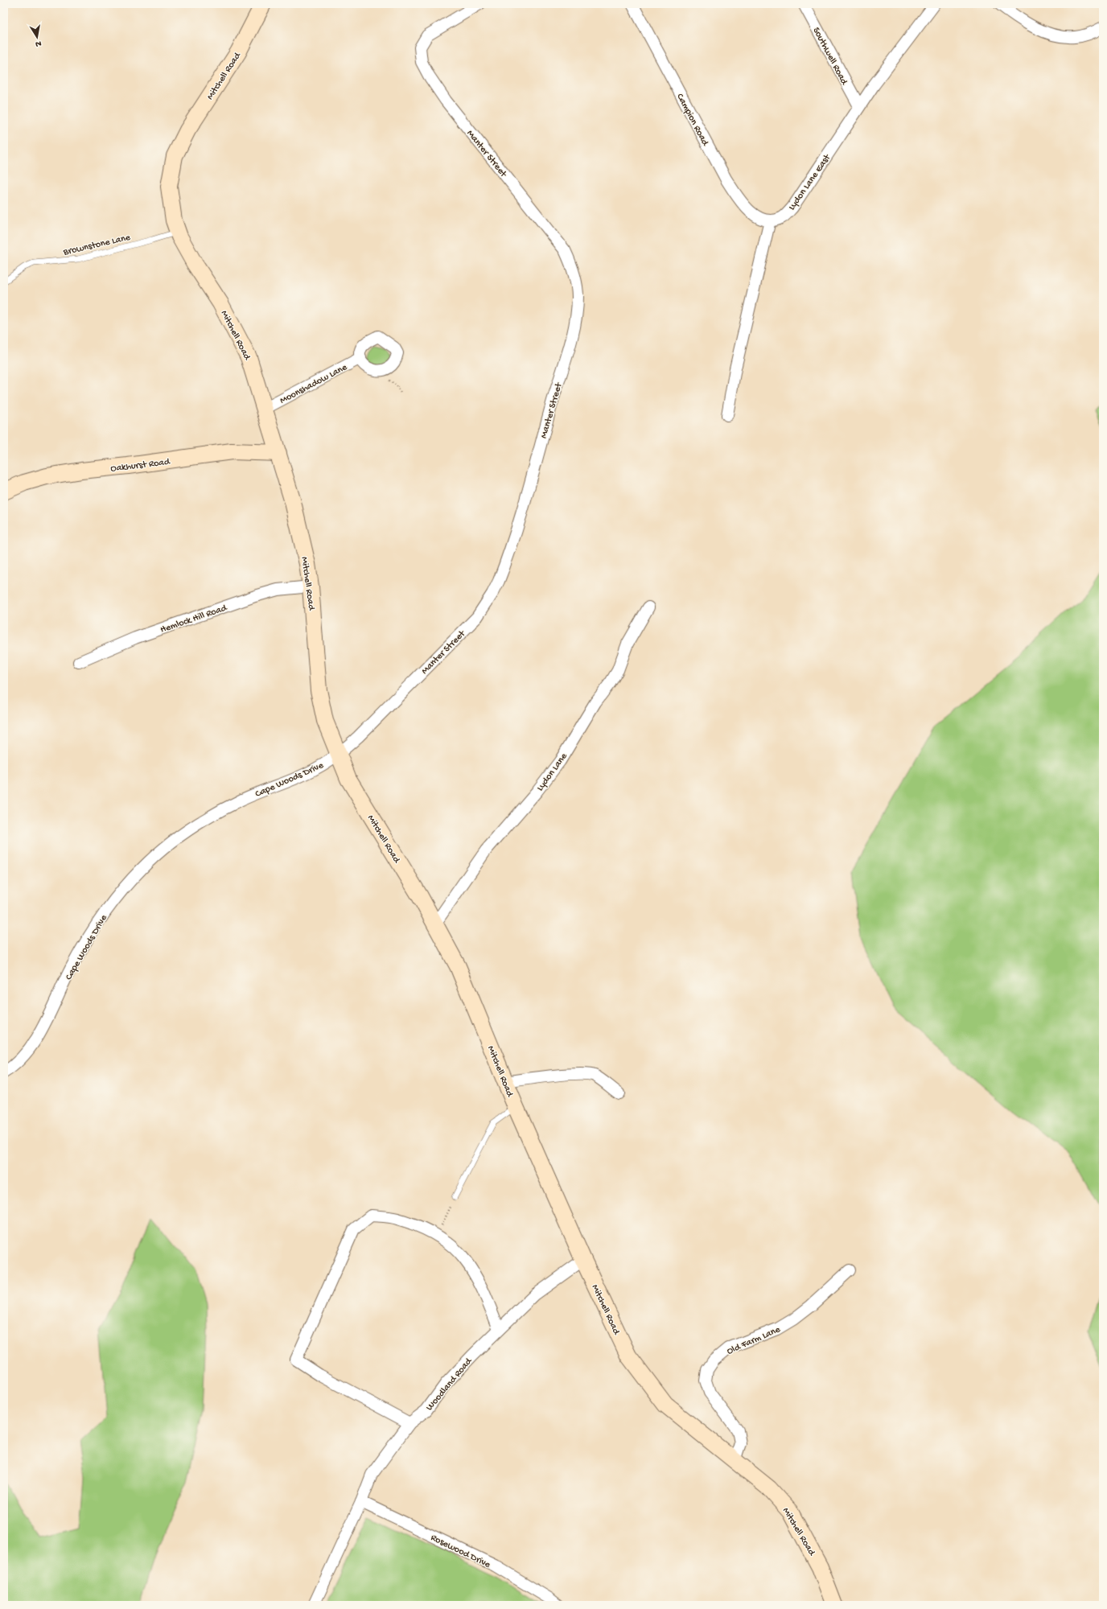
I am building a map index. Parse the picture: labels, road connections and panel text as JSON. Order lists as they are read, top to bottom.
{
  "streets": {
    "street": [
      "Southwell Road",
      "Mitchell Road",
      "Campion Road",
      "Manter Street",
      "Lydon Lane East",
      "Moonshadow Lane",
      "Oakhurst Road",
      "Hemlock Hill Road",
      "Lydon Lane",
      "Cape Woods Drive",
      "Old Farm Lane",
      "Woodland Road",
      "Rosewood Drive"
    ],
    "lane": ["Brownstone Lane"]
  },
  "crossings": [
    ["Southwell Road", "Lydon Lane East"],
    ["Mitchell Road", "Manter Street"],
    ["Mitchell Road", "Brownstone Lane"],
    ["Mitchell Road", "Moonshadow Lane"],
    ["Mitchell Road", "Oakhurst Road"],
    ["Mitchell Road", "Hemlock Hill Road"],
    ["Mitchell Road", "Lydon Lane"],
    ["Mitchell Road", "Cape Woods Drive"],
    ["Mitchell Road", "Old Farm Lane"],
    ["Mitchell Road", "Woodland Road"],
    ["Campion Road", "Lydon Lane East"],
    ["Manter Street", "Cape Woods Drive"],
    ["Woodland Road", "Rosewood Drive"]
  ],
  "north": "bottom"
}
